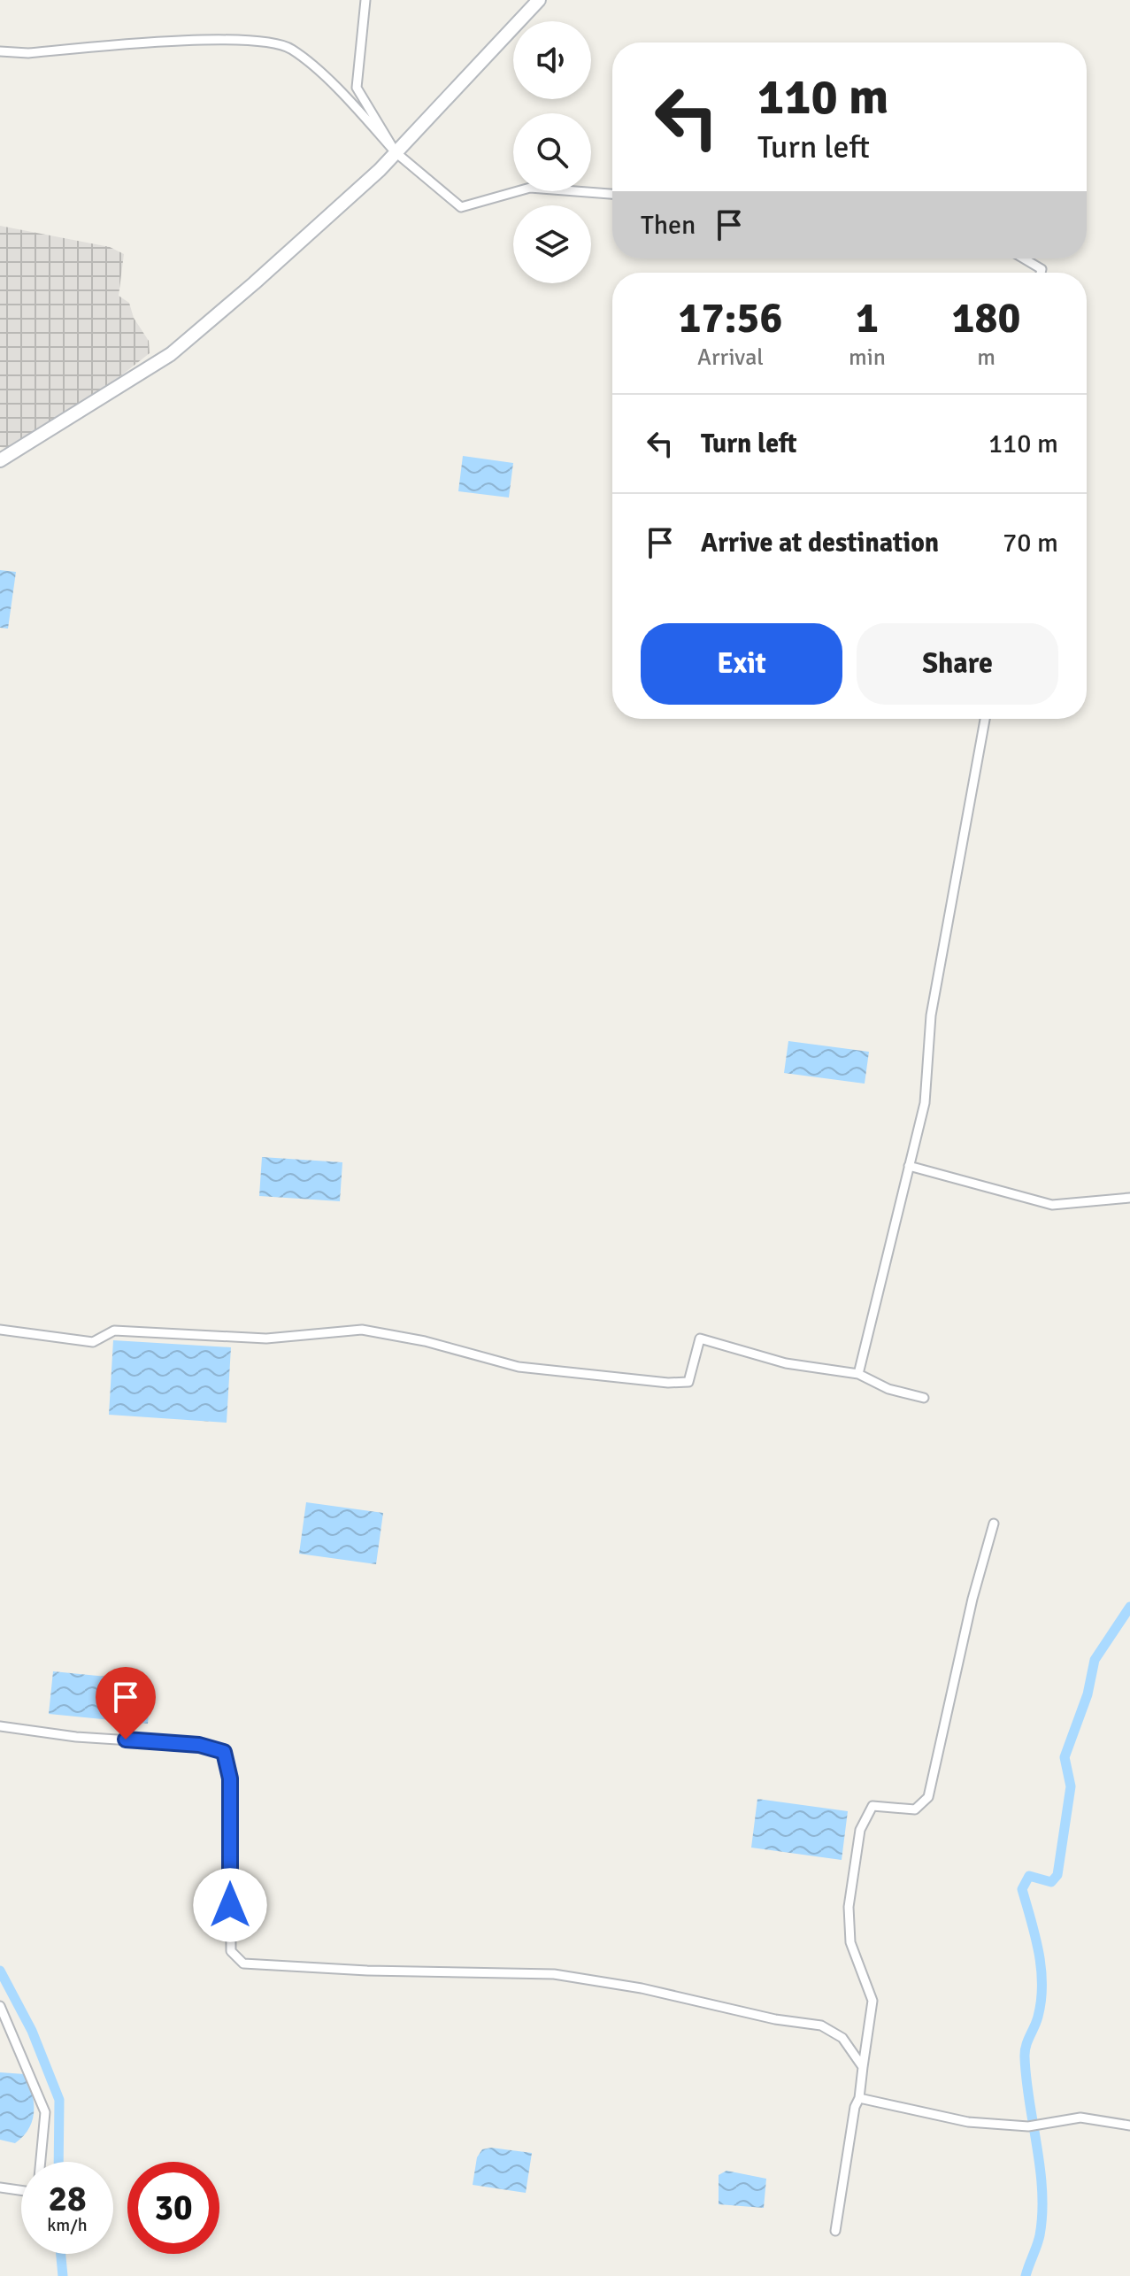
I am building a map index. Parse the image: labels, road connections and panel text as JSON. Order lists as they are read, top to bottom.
{
  "page": {
    "turn": ["110 m", "Turn left"],
    "then": "Then",
    "eta": [
      "17:56",
      "Arrival",
      "1",
      "min",
      "180",
      "m"
    ],
    "list": [
      {
        "name": "Turn left",
        "value": "110 m"
      },
      {
        "name": "Arrive at destination",
        "value": "70 m"
      }
    ],
    "buttons": ["Exit", "Share"],
    "speed": "28 km/h",
    "limit": "30"
  }
}
